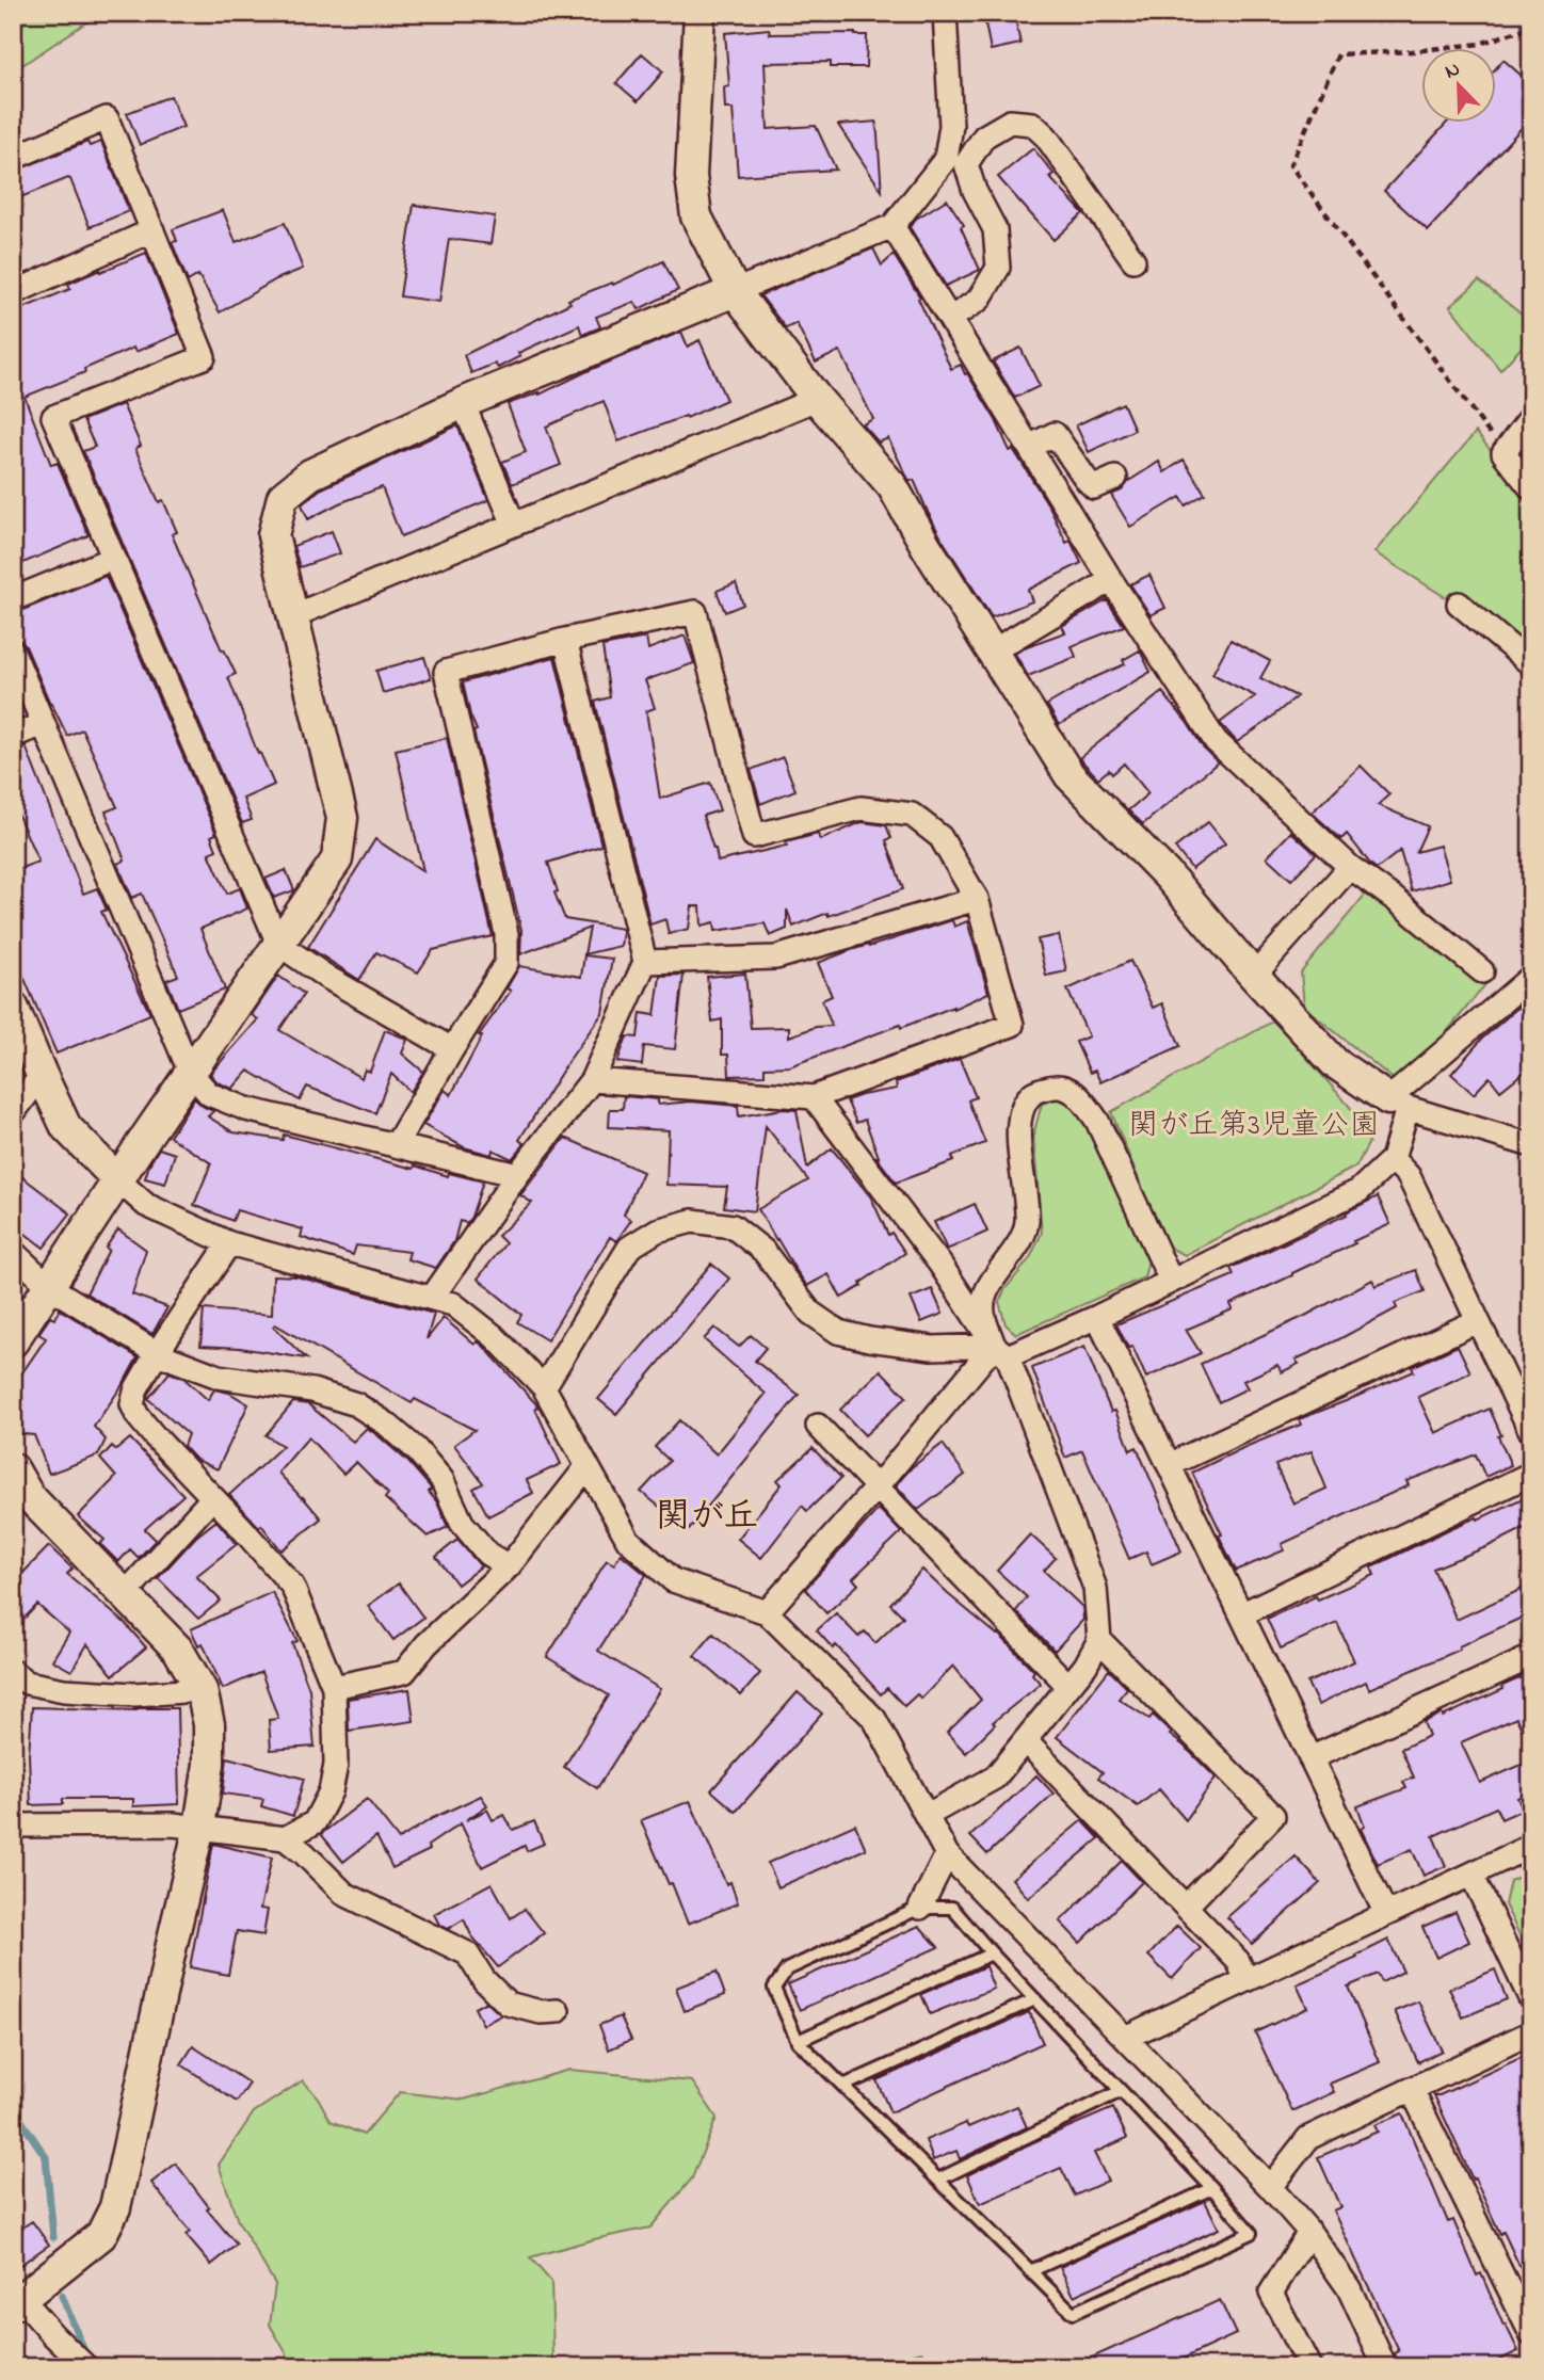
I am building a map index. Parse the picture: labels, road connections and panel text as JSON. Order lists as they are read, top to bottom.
{
  "districts": ["関が丘"],
  "parks": ["関が丘第3児童公園"],
  "north": "top left"
}
